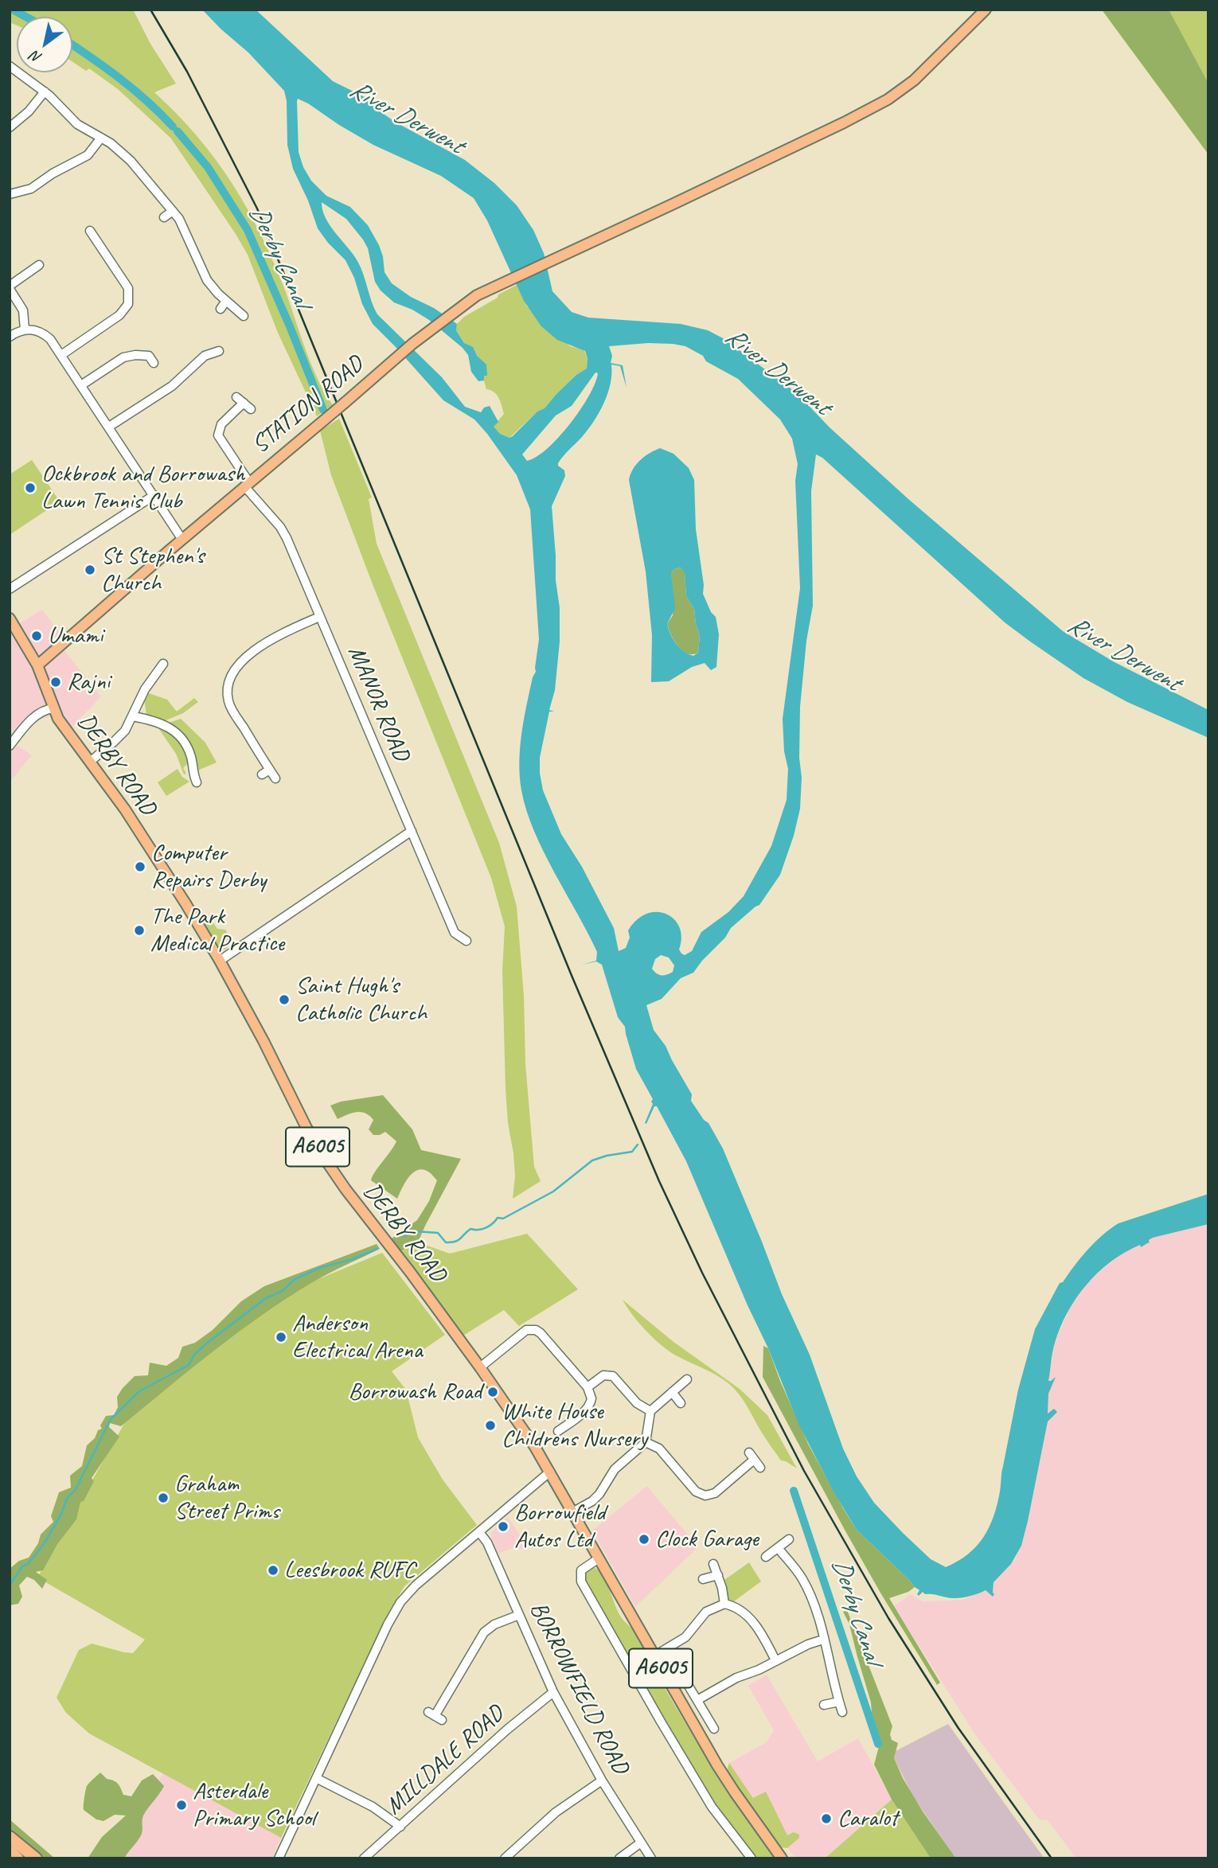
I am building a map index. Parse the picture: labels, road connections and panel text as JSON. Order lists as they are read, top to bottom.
{
  "streets": {
    "main road": ["STATION ROAD", "DERBY ROAD", "A6005"],
    "street": ["MANOR ROAD", "BORROWFIELD ROAD", "MILLDALE ROAD"]
  },
  "crossings": [
    ["STATION ROAD", "MANOR ROAD"],
    ["STATION ROAD", "DERBY ROAD"],
    ["STATION ROAD", "A6005"],
    ["DERBY ROAD", "A6005"],
    ["BORROWFIELD ROAD", "MILLDALE ROAD"]
  ],
  "water": ["River Derwent", "Derby Canal"],
  "places": [
    "Ockbrook and Borrowash Lawn Tennis Club",
    "St Stephen's Church",
    "Umami",
    "Rajni",
    "Computer Repairs Derby",
    "The Park Medical Practice",
    "Saint Hugh's Catholic Church",
    "Anderson Electrical Arena",
    "Borrowash Road",
    "White House Childrens Nursery",
    "Graham Street Prims",
    "Borrowfield Autos Ltd",
    "Clock Garage",
    "Leesbrook RUFC",
    "Asterdale Primary School",
    "Caralot"
  ],
  "north": "bottom left"
}
